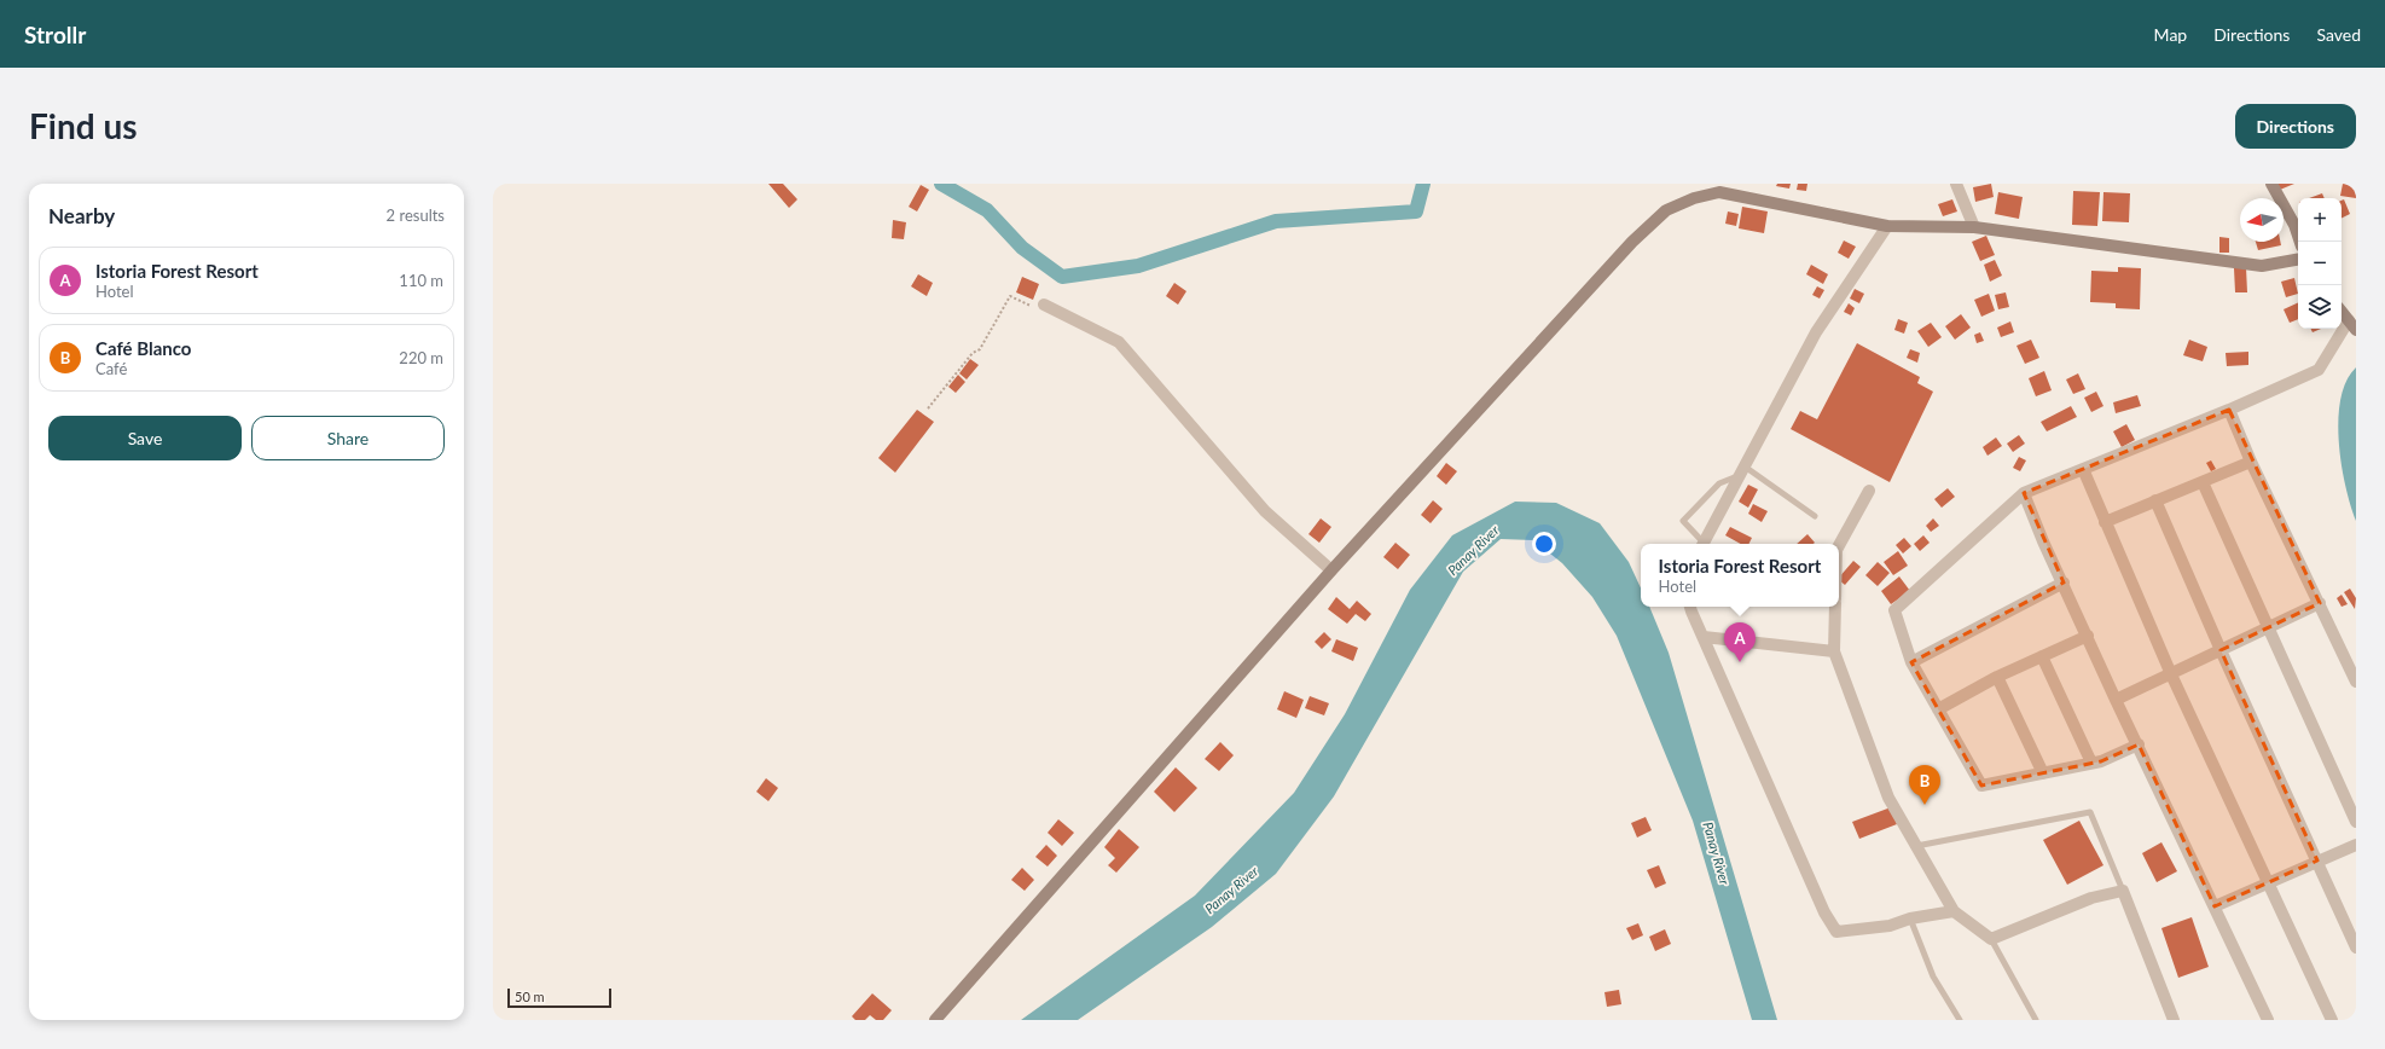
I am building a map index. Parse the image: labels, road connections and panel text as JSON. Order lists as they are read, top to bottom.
{
  "water": ["Panay River"],
  "scale_bar": "50 m",
  "north": "left",
  "page": {
    "header": "Strollr",
    "nav": ["Map", "Directions", "Saved"],
    "buttons": [
      "Directions",
      ["Save", "Share"]
    ],
    "title": "Find us",
    "heading": ["Nearby", "2 results"],
    "map_buttons": ["+", "−"],
    "list": [
      {
        "mark": "A",
        "name": "Istoria Forest Resort",
        "note": "Hotel",
        "value": "110 m"
      },
      {
        "mark": "B",
        "name": "Café Blanco",
        "note": "Café",
        "value": "220 m"
      }
    ],
    "popup": ["Istoria Forest Resort", "Hotel"],
    "pins": ["A", "B"],
    "scale": "50 m"
  }
}
